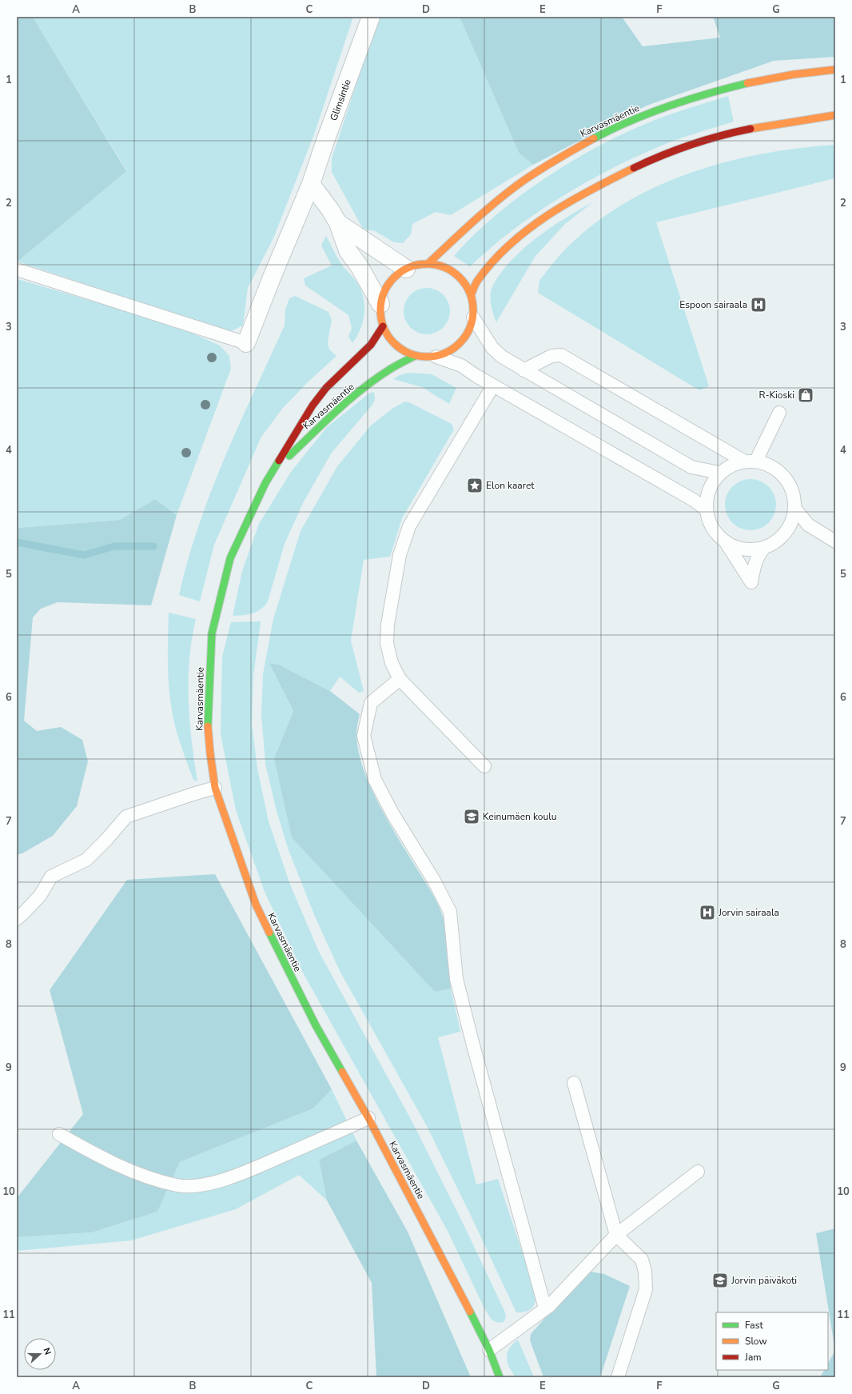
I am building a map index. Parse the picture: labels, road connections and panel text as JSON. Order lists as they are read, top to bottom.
{
  "streets": {
    "main road": ["Karvasmäentie"],
    "street": ["Glimsintie"]
  },
  "places": {
    "hospital": ["Espoon sairaala", "Jorvin sairaala"],
    "shop": ["R-Kioski"],
    "place": ["Elon kaaret"],
    "school or university": ["Keinumäen koulu", "Jorvin päiväkoti"]
  },
  "legend": ["Fast", "Slow", "Jam"],
  "north": "right",
  "grid": {
    "columns": [
      "A",
      "B",
      "C",
      "D",
      "E",
      "F",
      "G"
    ],
    "rows": [
      "1",
      "2",
      "3",
      "4",
      "5",
      "6",
      "7",
      "8",
      "9",
      "10",
      "11"
    ]
  }
}
